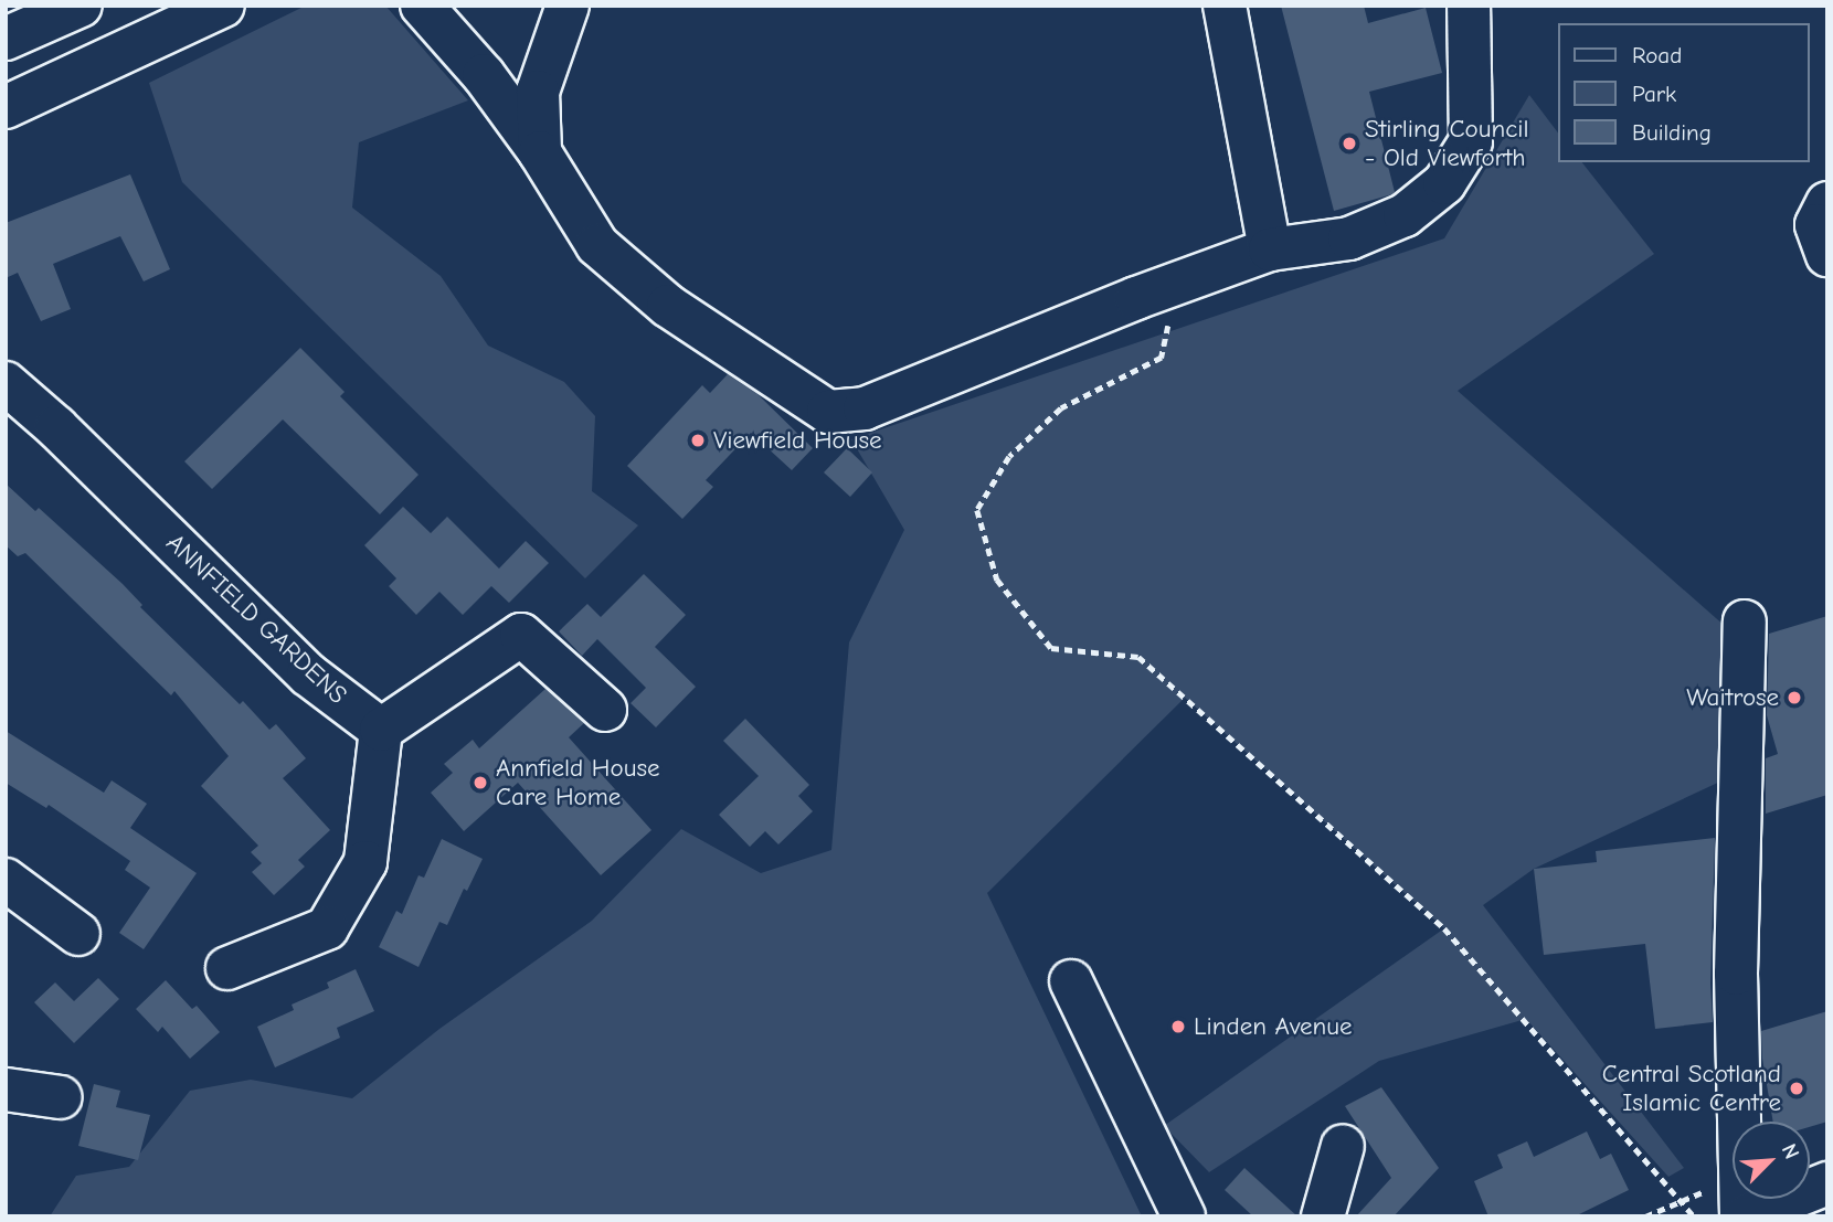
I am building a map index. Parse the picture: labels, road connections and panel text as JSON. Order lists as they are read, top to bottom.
{
  "streets": {
    "street": ["ANNFIELD GARDENS"]
  },
  "places": [
    "Stirling Council - Old Viewforth",
    "Viewfield House",
    "Waitrose",
    "Annfield House Care Home",
    "Linden Avenue",
    "Central Scotland Islamic Centre"
  ],
  "legend": ["Road", "Park", "Building"],
  "north": "top right"
}
